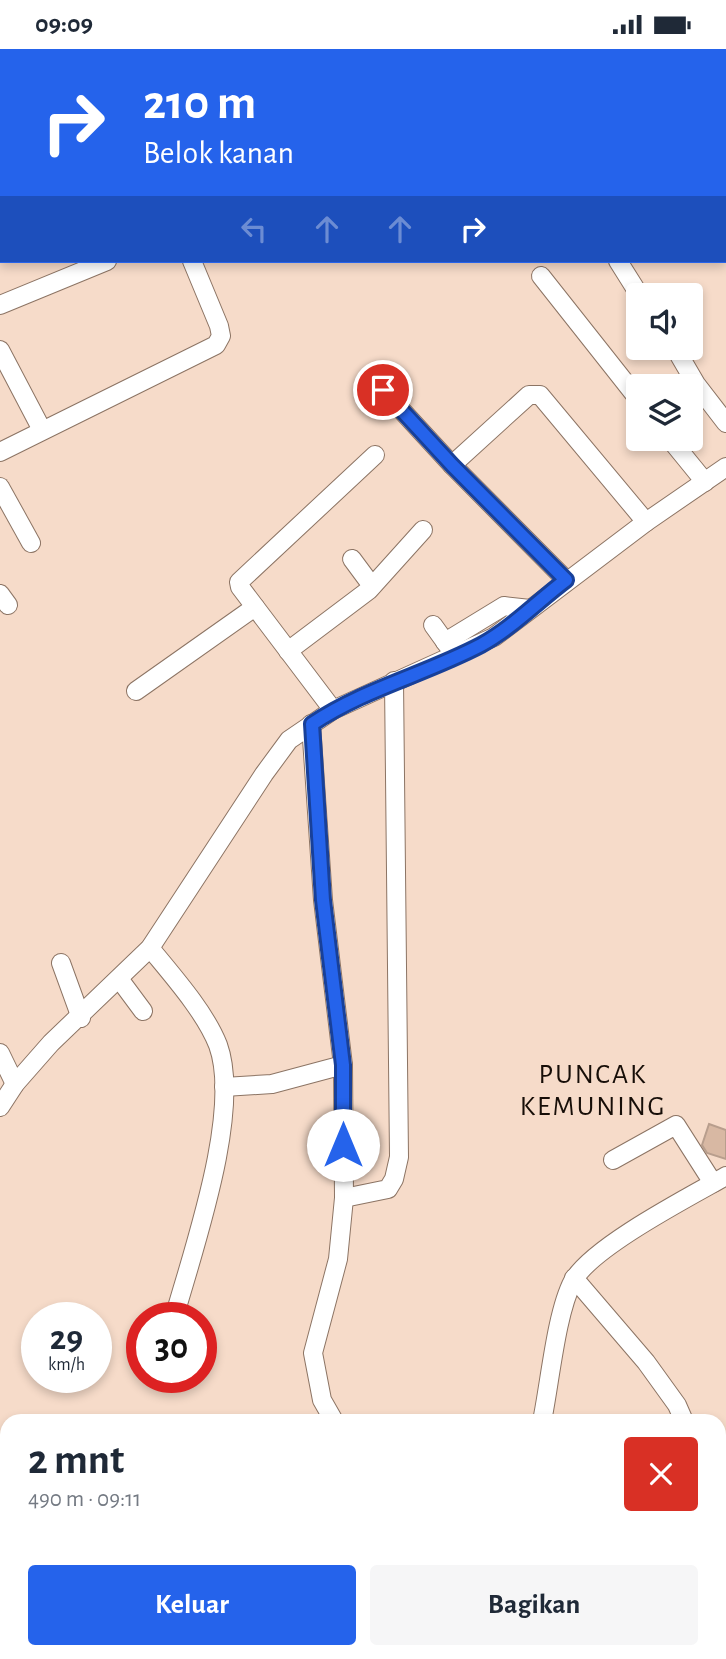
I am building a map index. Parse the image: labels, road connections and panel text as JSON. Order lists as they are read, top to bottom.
{
  "districts": ["PUNCAK KEMUNING"],
  "page": {
    "status": "09:09",
    "turn": ["210 m", "Belok kanan"],
    "speed": "29 km/h",
    "limit": "30",
    "heading": ["2 mnt", "490 m · 09:11"],
    "buttons": ["Keluar", "Bagikan"]
  }
}
